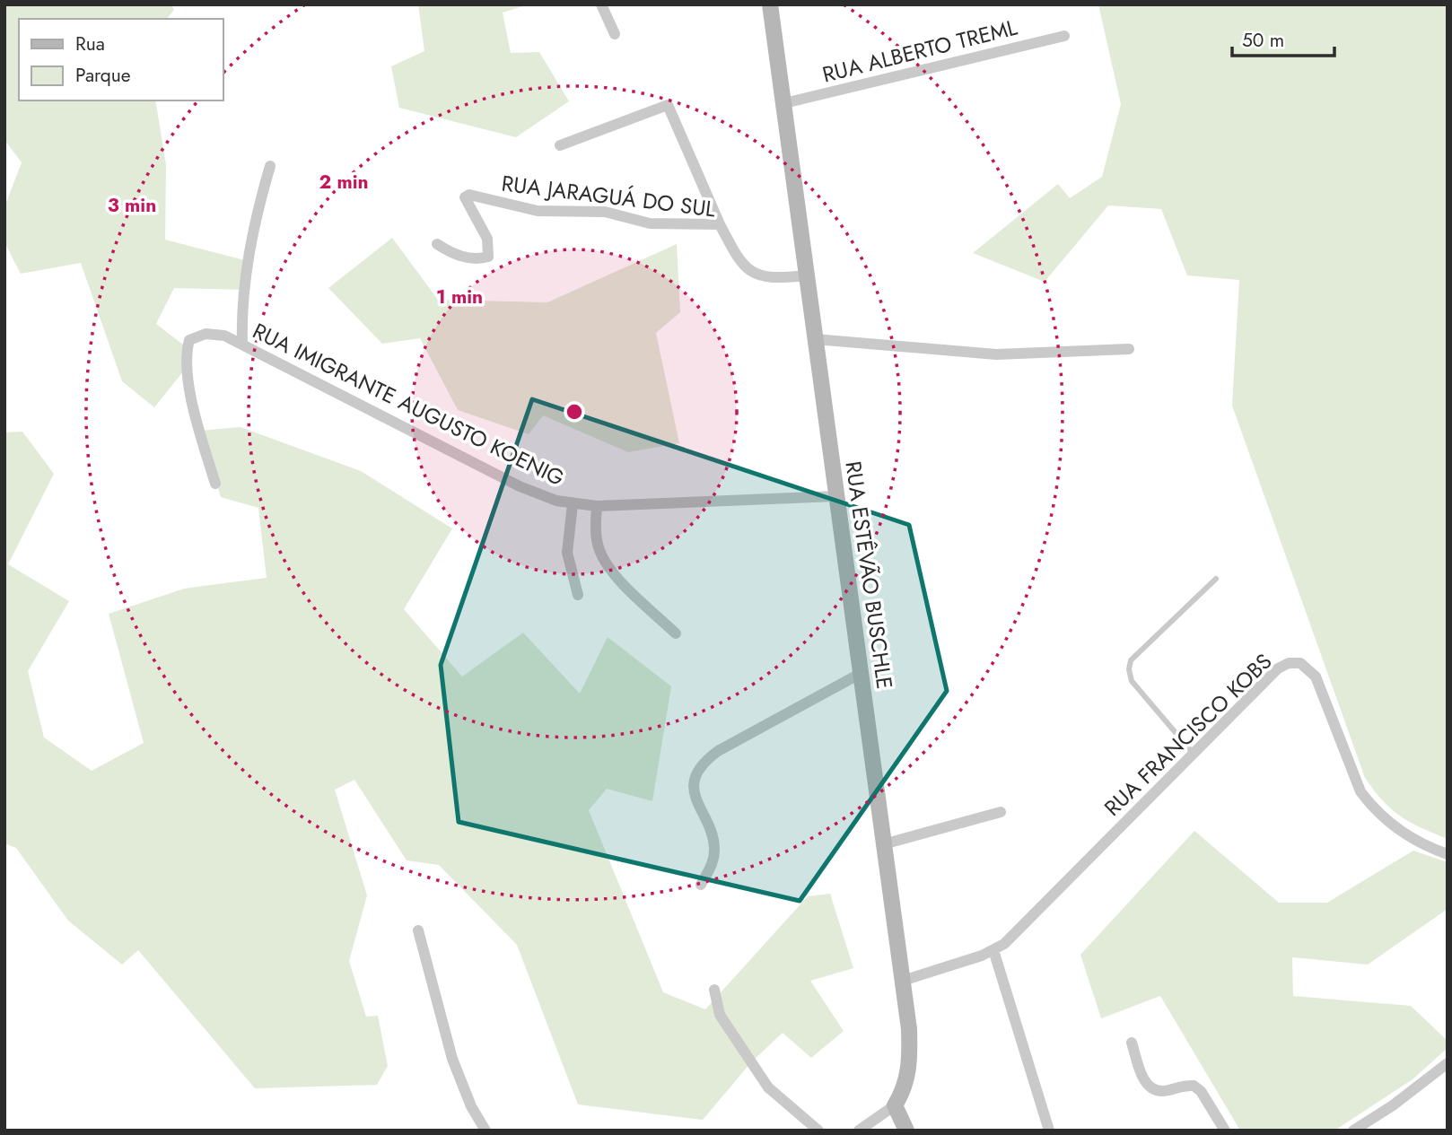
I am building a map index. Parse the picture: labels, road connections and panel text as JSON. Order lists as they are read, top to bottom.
{
  "streets": {
    "street": [
      "RUA ALBERTO TREML",
      "RUA JARAGUÁ DO SUL",
      "RUA IMIGRANTE AUGUSTO KOENIG",
      "RUA ESTÊVÃO BUSCHLE",
      "RUA FRANCISCO KOBS"
    ]
  },
  "crossings": [
    ["RUA ALBERTO TREML", "RUA ESTÊVÃO BUSCHLE"],
    ["RUA JARAGUÁ DO SUL", "RUA ESTÊVÃO BUSCHLE"],
    ["RUA IMIGRANTE AUGUSTO KOENIG", "RUA ESTÊVÃO BUSCHLE"],
    ["RUA ESTÊVÃO BUSCHLE", "RUA FRANCISCO KOBS"]
  ],
  "legend": ["Rua", "Parque"],
  "scale_bar": "50 m",
  "rings": ["2 min", "3 min", "1 min"]
}
